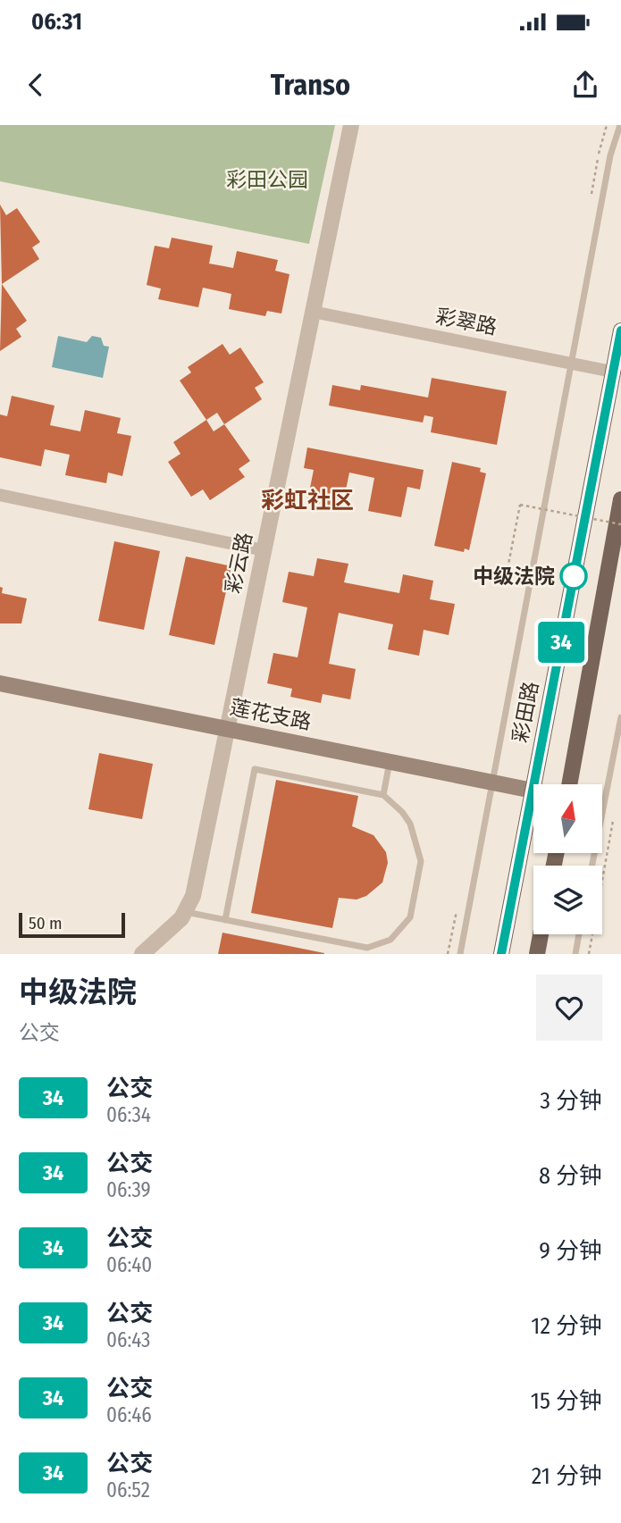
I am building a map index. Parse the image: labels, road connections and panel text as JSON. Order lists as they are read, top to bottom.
{
  "streets": {
    "main road": ["彩田路", "莲花支路"],
    "street": ["彩翠路", "彩云路"]
  },
  "crossings": [
    ["彩翠路", "彩云路"],
    ["彩翠路", "彩田路"],
    ["彩云路", "莲花支路"],
    ["彩田路", "莲花支路"]
  ],
  "districts": ["彩虹社区"],
  "parks": ["彩田公园"],
  "places": ["中级法院"],
  "lines": ["bus line 34"],
  "scale_bar": "50 m",
  "north": "top",
  "page": {
    "status": "06:31",
    "header": "Transo",
    "on_map": "34",
    "scale": "50 m",
    "heading": ["中级法院", "公交"],
    "list": [
      {
        "mark": "34",
        "name": "公交",
        "note": "06:34",
        "value": "3 分钟"
      },
      {
        "mark": "34",
        "name": "公交",
        "note": "06:39",
        "value": "8 分钟"
      },
      {
        "mark": "34",
        "name": "公交",
        "note": "06:40",
        "value": "9 分钟"
      },
      {
        "mark": "34",
        "name": "公交",
        "note": "06:43",
        "value": "12 分钟"
      },
      {
        "mark": "34",
        "name": "公交",
        "note": "06:46",
        "value": "15 分钟"
      },
      {
        "mark": "34",
        "name": "公交",
        "note": "06:52",
        "value": "21 分钟"
      }
    ]
  }
}
